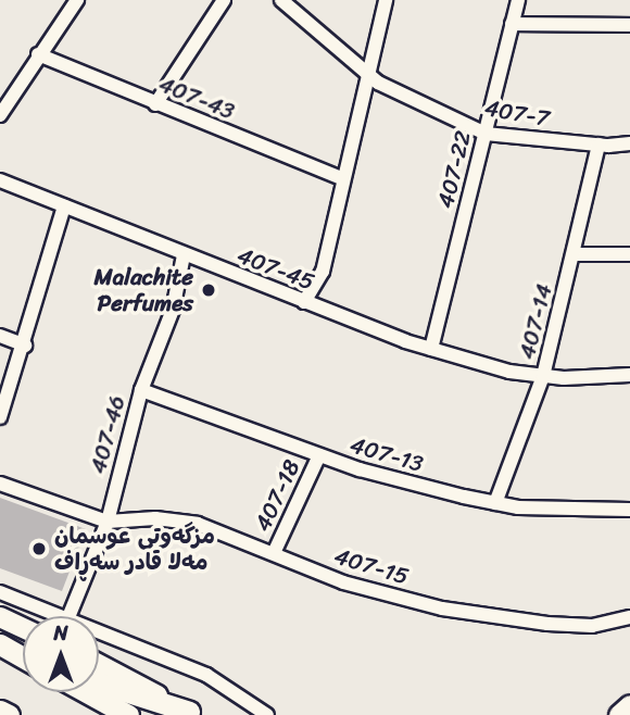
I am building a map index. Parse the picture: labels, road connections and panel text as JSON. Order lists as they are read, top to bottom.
{
  "streets": {
    "street": [
      "407-43",
      "407-7",
      "407-22",
      "407-45",
      "407-14",
      "407-46",
      "407-13",
      "407-18",
      "407-15"
    ]
  },
  "crossings": [
    ["407-7", "407-22"],
    ["407-7", "407-14"],
    ["407-22", "407-45"],
    ["407-45", "407-14"],
    ["407-45", "407-46"],
    ["407-14", "407-13"],
    ["407-46", "407-13"],
    ["407-46", "407-15"],
    ["407-13", "407-18"],
    ["407-18", "407-15"]
  ],
  "places": ["Malachite Perfumes", "مزگەوتی عوسمان مەلا قادر سەڕاف"],
  "north": "top"
}
